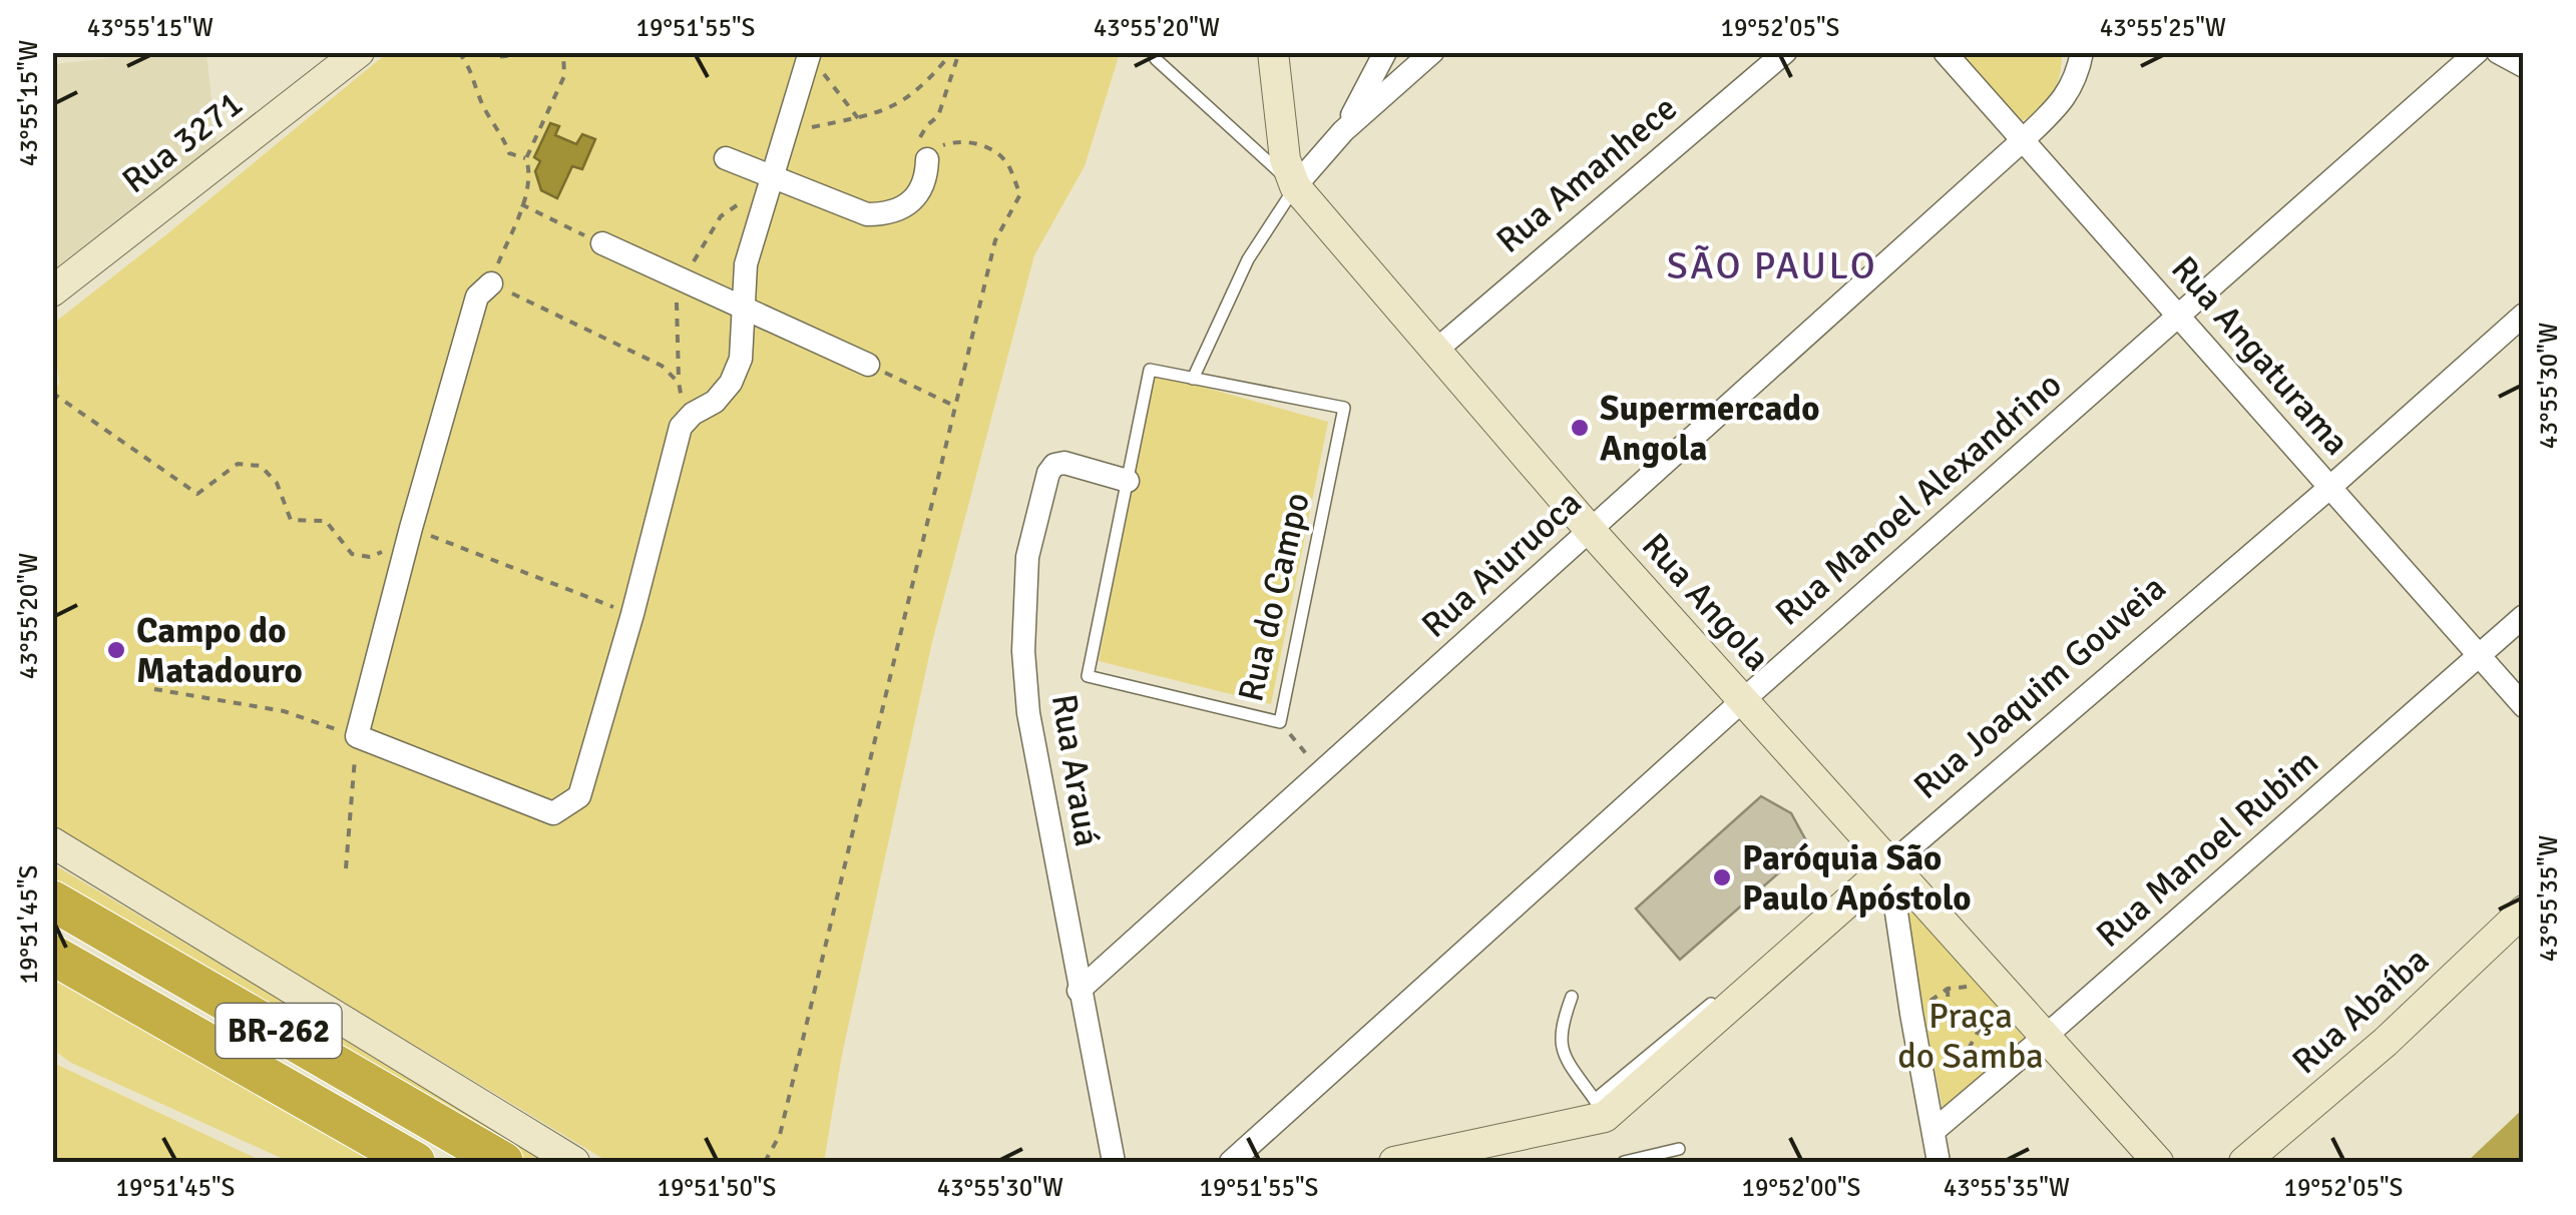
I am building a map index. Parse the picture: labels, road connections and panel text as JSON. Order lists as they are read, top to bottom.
{
  "streets": {
    "highway": ["BR-262"],
    "street": [
      "Rua 3271",
      "Rua Amanhece",
      "Rua Angaturama",
      "Rua Manoel Alexandrino",
      "Rua Aiuruoca",
      "Rua Angola",
      "Rua Joaquim Gouveia",
      "Rua Arauá",
      "Rua Manoel Rubim",
      "Rua Abaíba"
    ],
    "lane": ["Rua do Campo"]
  },
  "crossings": [
    ["Rua Amanhece", "Rua Angola"],
    ["Rua Angaturama", "Rua Manoel Alexandrino"],
    ["Rua Angaturama", "Rua Aiuruoca"],
    ["Rua Angaturama", "Rua Joaquim Gouveia"],
    ["Rua Angaturama", "Rua Manoel Rubim"],
    ["Rua Manoel Alexandrino", "Rua Angola"],
    ["Rua Aiuruoca", "Rua Angola"],
    ["Rua Aiuruoca", "Rua Arauá"],
    ["Rua do Campo", "Rua Arauá"],
    ["Rua Angola", "Rua Joaquim Gouveia"],
    ["Rua Angola", "Rua Manoel Rubim"]
  ],
  "districts": ["SÃO PAULO"],
  "parks": ["Praça do Samba"],
  "places": ["Supermercado Angola", "Campo do Matadouro", "Paróquia São Paulo Apóstolo"],
  "coordinates": [
    "43°55'15\"W",
    "19°51'55\"S",
    "43°55'20\"W",
    "19°52'05\"S",
    "43°55'25\"W",
    "43°55'30\"W",
    "43°55'35\"W",
    "19°51'45\"S",
    "19°51'50\"S",
    "19°52'00\"S"
  ]
}
